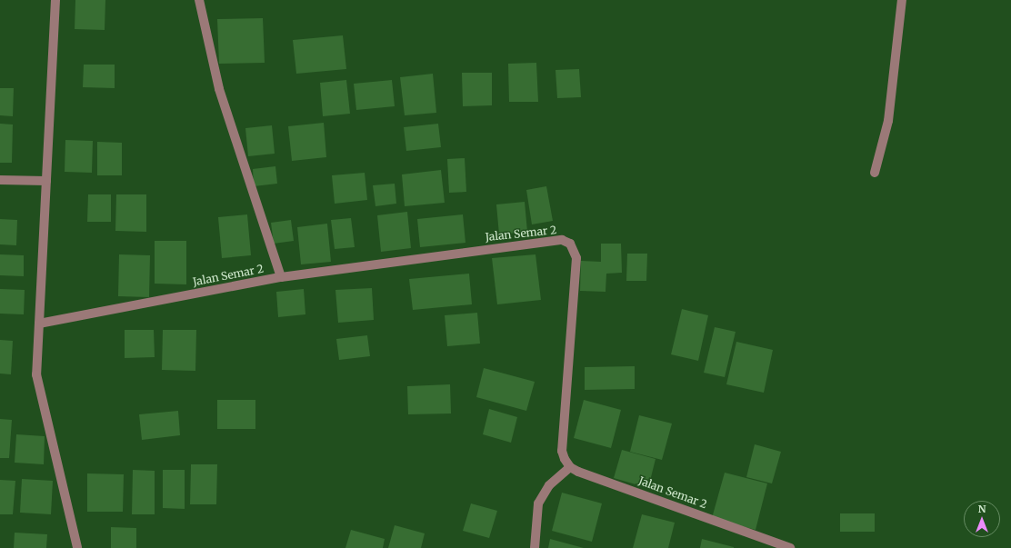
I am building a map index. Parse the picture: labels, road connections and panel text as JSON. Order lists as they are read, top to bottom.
{
  "streets": {
    "street": ["Jalan Semar 2"]
  },
  "north": "top"
}
